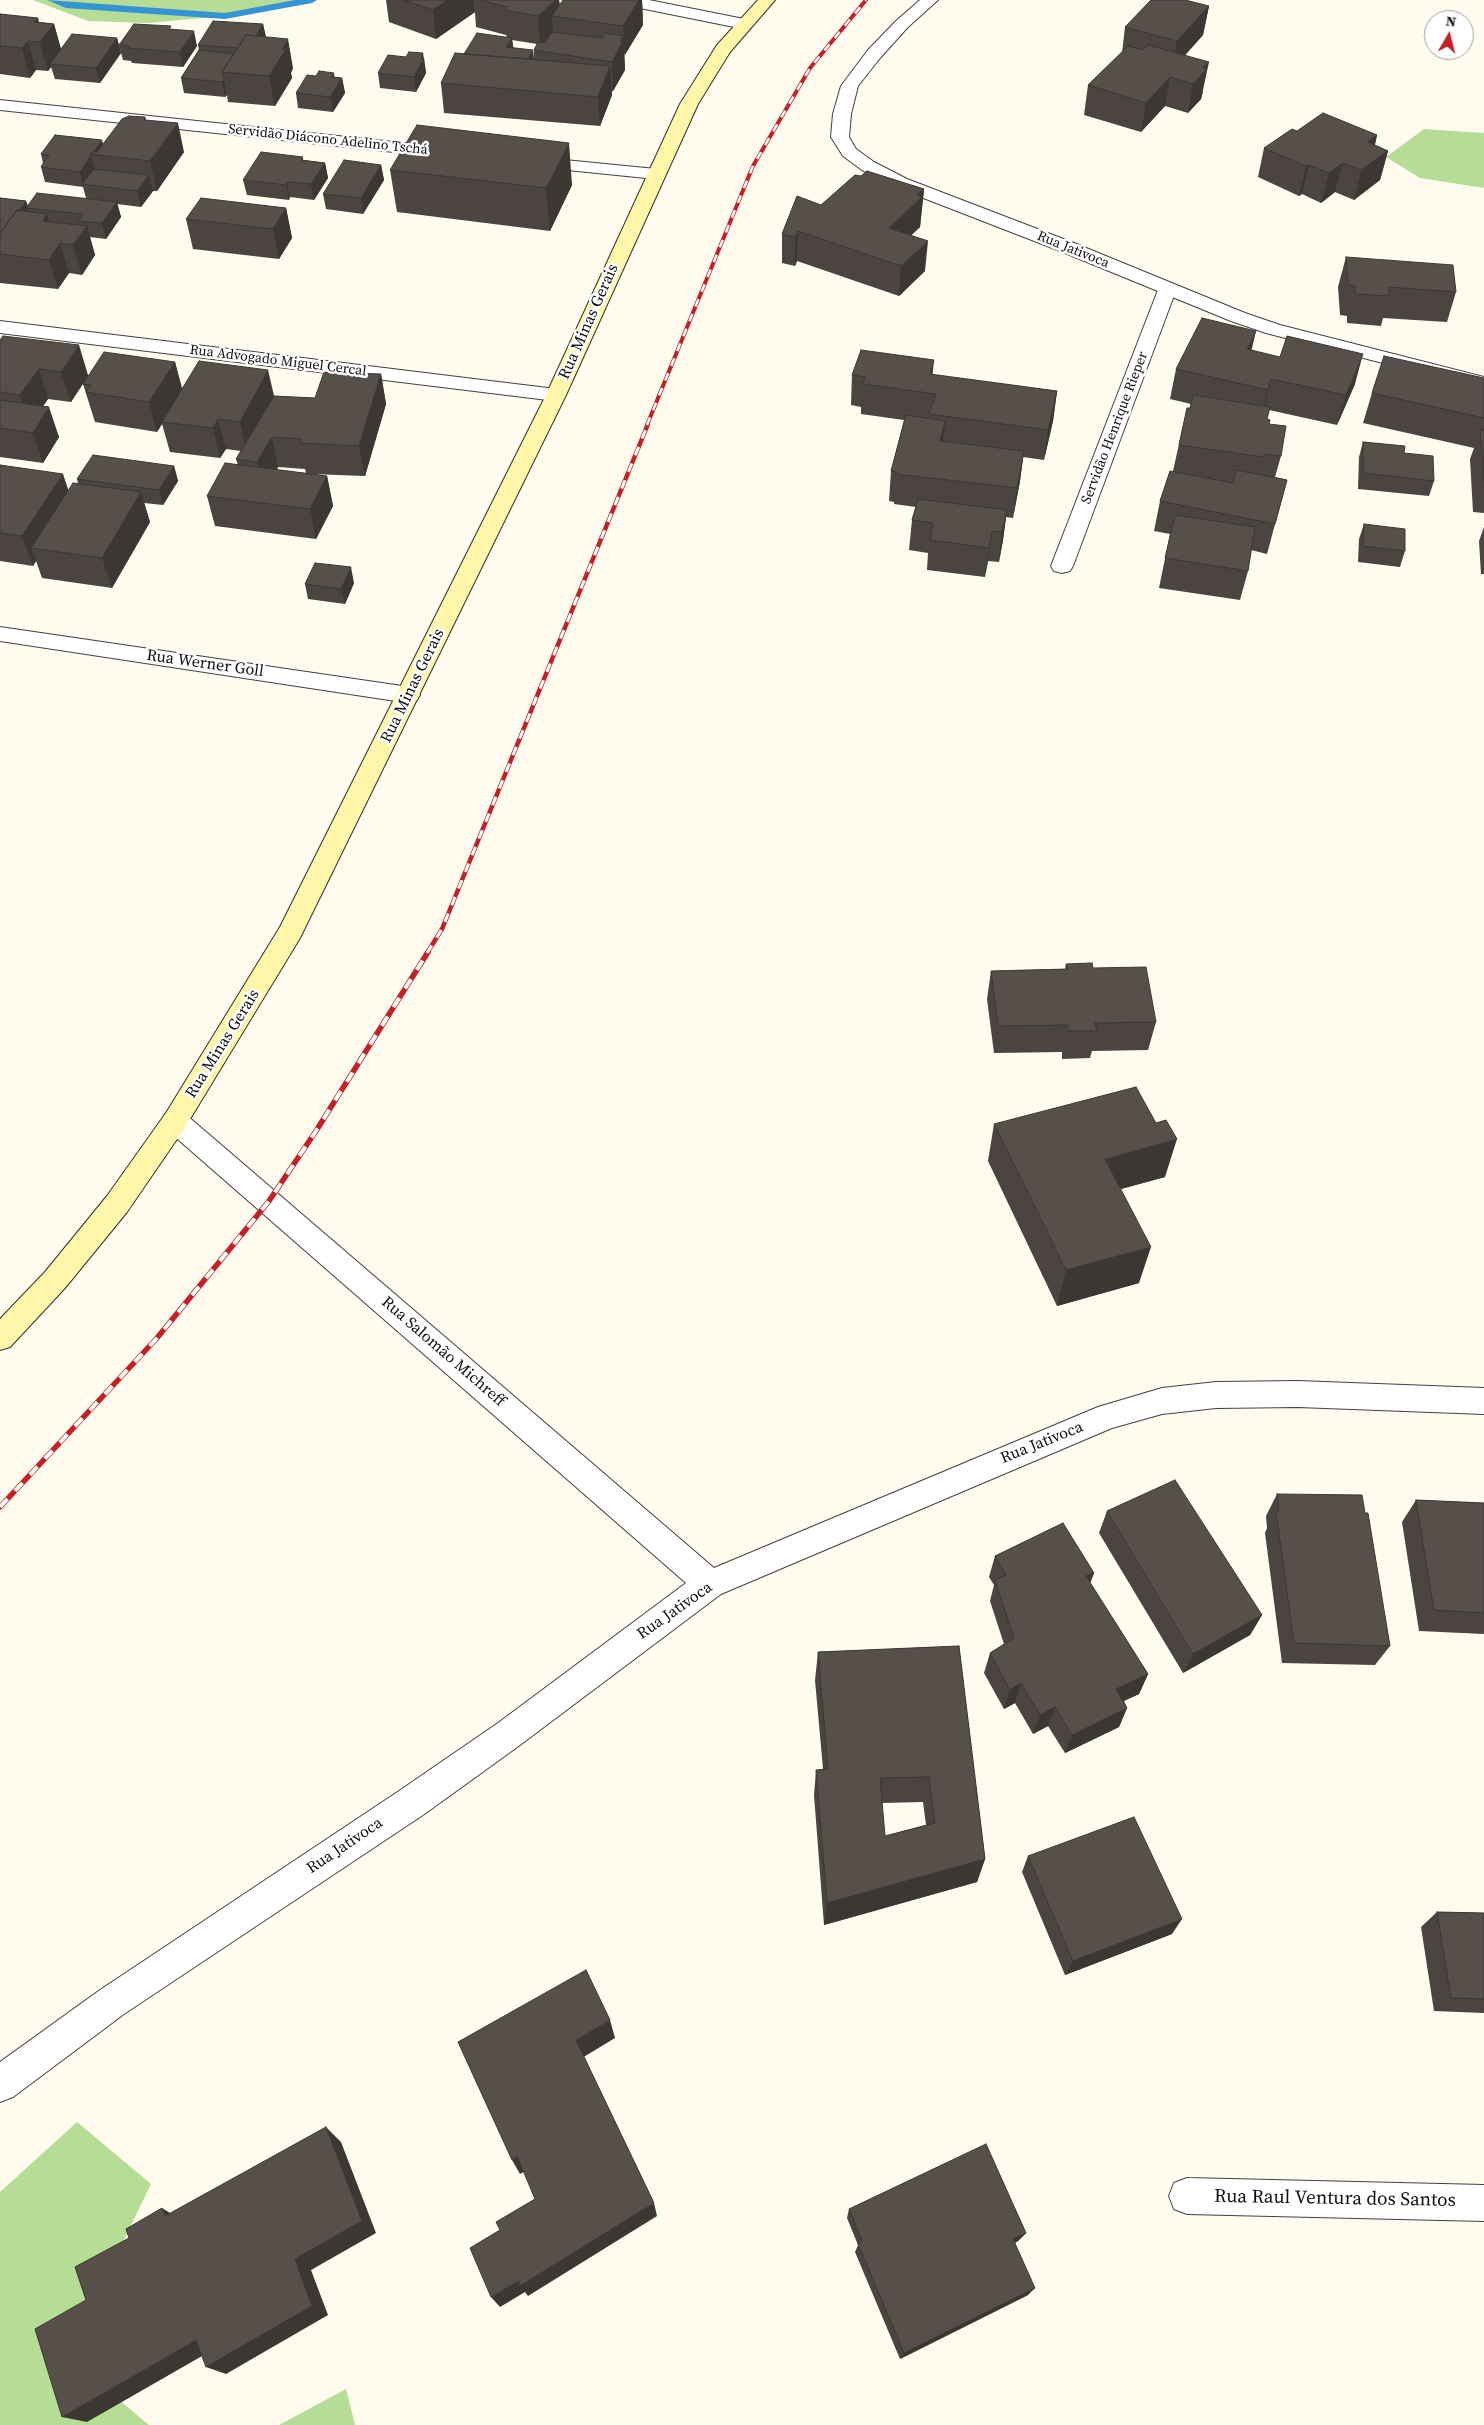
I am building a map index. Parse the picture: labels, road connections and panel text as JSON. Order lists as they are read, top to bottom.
{
  "streets": {
    "main road": ["Rua Minas Gerais"],
    "street": [
      "Servidão Diácono Adelino Tschá",
      "Rua Jativoca",
      "Rua Advogado Miguel Cercal",
      "Servidão Henrique Rieper",
      "Rua Werner Goll",
      "Rua Salomão Michreff",
      "Rua Raul Ventura dos Santos"
    ]
  },
  "crossings": [
    ["Rua Jativoca", "Servidão Henrique Rieper"],
    ["Rua Jativoca", "Rua Salomão Michreff"],
    ["Rua Minas Gerais", "Rua Advogado Miguel Cercal"],
    ["Rua Minas Gerais", "Rua Werner Goll"],
    ["Rua Minas Gerais", "Rua Salomão Michreff"]
  ],
  "north": "top"
}
